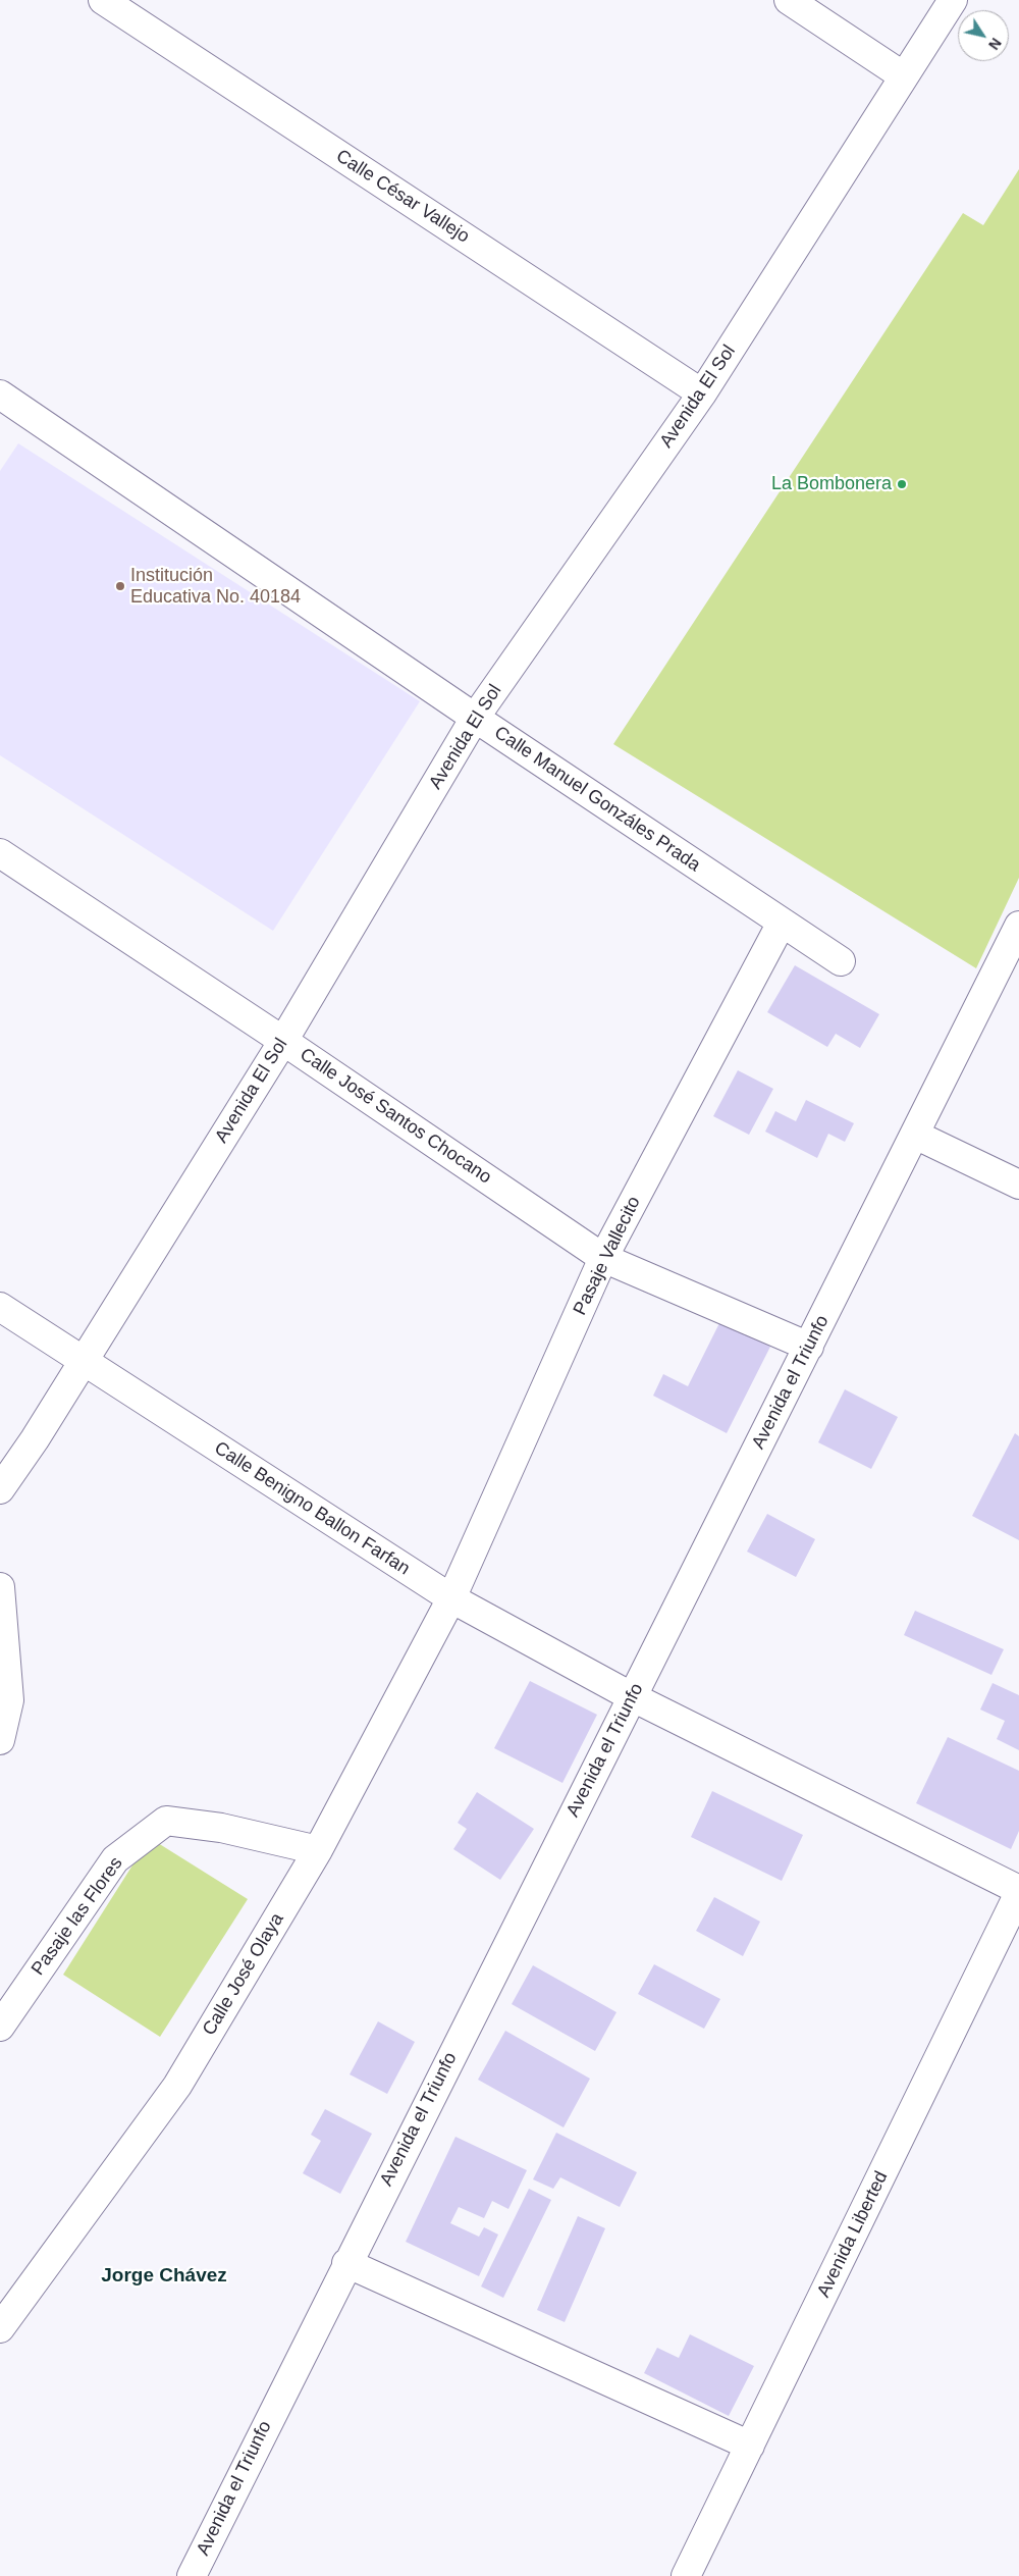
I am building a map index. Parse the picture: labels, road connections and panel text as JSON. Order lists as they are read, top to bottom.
{
  "streets": {
    "street": [
      "Calle César Vallejo",
      "Avenida El Sol",
      "Calle Manuel Gonzáles Prada",
      "Calle José Santos Chocano",
      "Pasaje Vallecito",
      "Avenida el Triunfo",
      "Calle Benigno Ballon Farfan",
      "Pasaje las Flores",
      "Calle José Olaya",
      "Avenida Liberted"
    ]
  },
  "crossings": [
    ["Calle César Vallejo", "Avenida El Sol"],
    ["Avenida El Sol", "Calle Manuel Gonzáles Prada"],
    ["Avenida El Sol", "Calle José Santos Chocano"],
    ["Avenida El Sol", "Calle Benigno Ballon Farfan"],
    ["Calle Manuel Gonzáles Prada", "Pasaje Vallecito"],
    ["Calle José Santos Chocano", "Pasaje Vallecito"],
    ["Calle José Santos Chocano", "Avenida el Triunfo"],
    ["Pasaje Vallecito", "Calle Benigno Ballon Farfan"],
    ["Pasaje Vallecito", "Calle José Olaya"],
    ["Avenida el Triunfo", "Calle Benigno Ballon Farfan"],
    ["Calle Benigno Ballon Farfan", "Calle José Olaya"],
    ["Calle Benigno Ballon Farfan", "Avenida Liberted"],
    ["Pasaje las Flores", "Calle José Olaya"]
  ],
  "districts": ["Jorge Chávez"],
  "places": ["La Bombonera", "Institución Educativa No. 40184"],
  "north": "bottom right"
}
